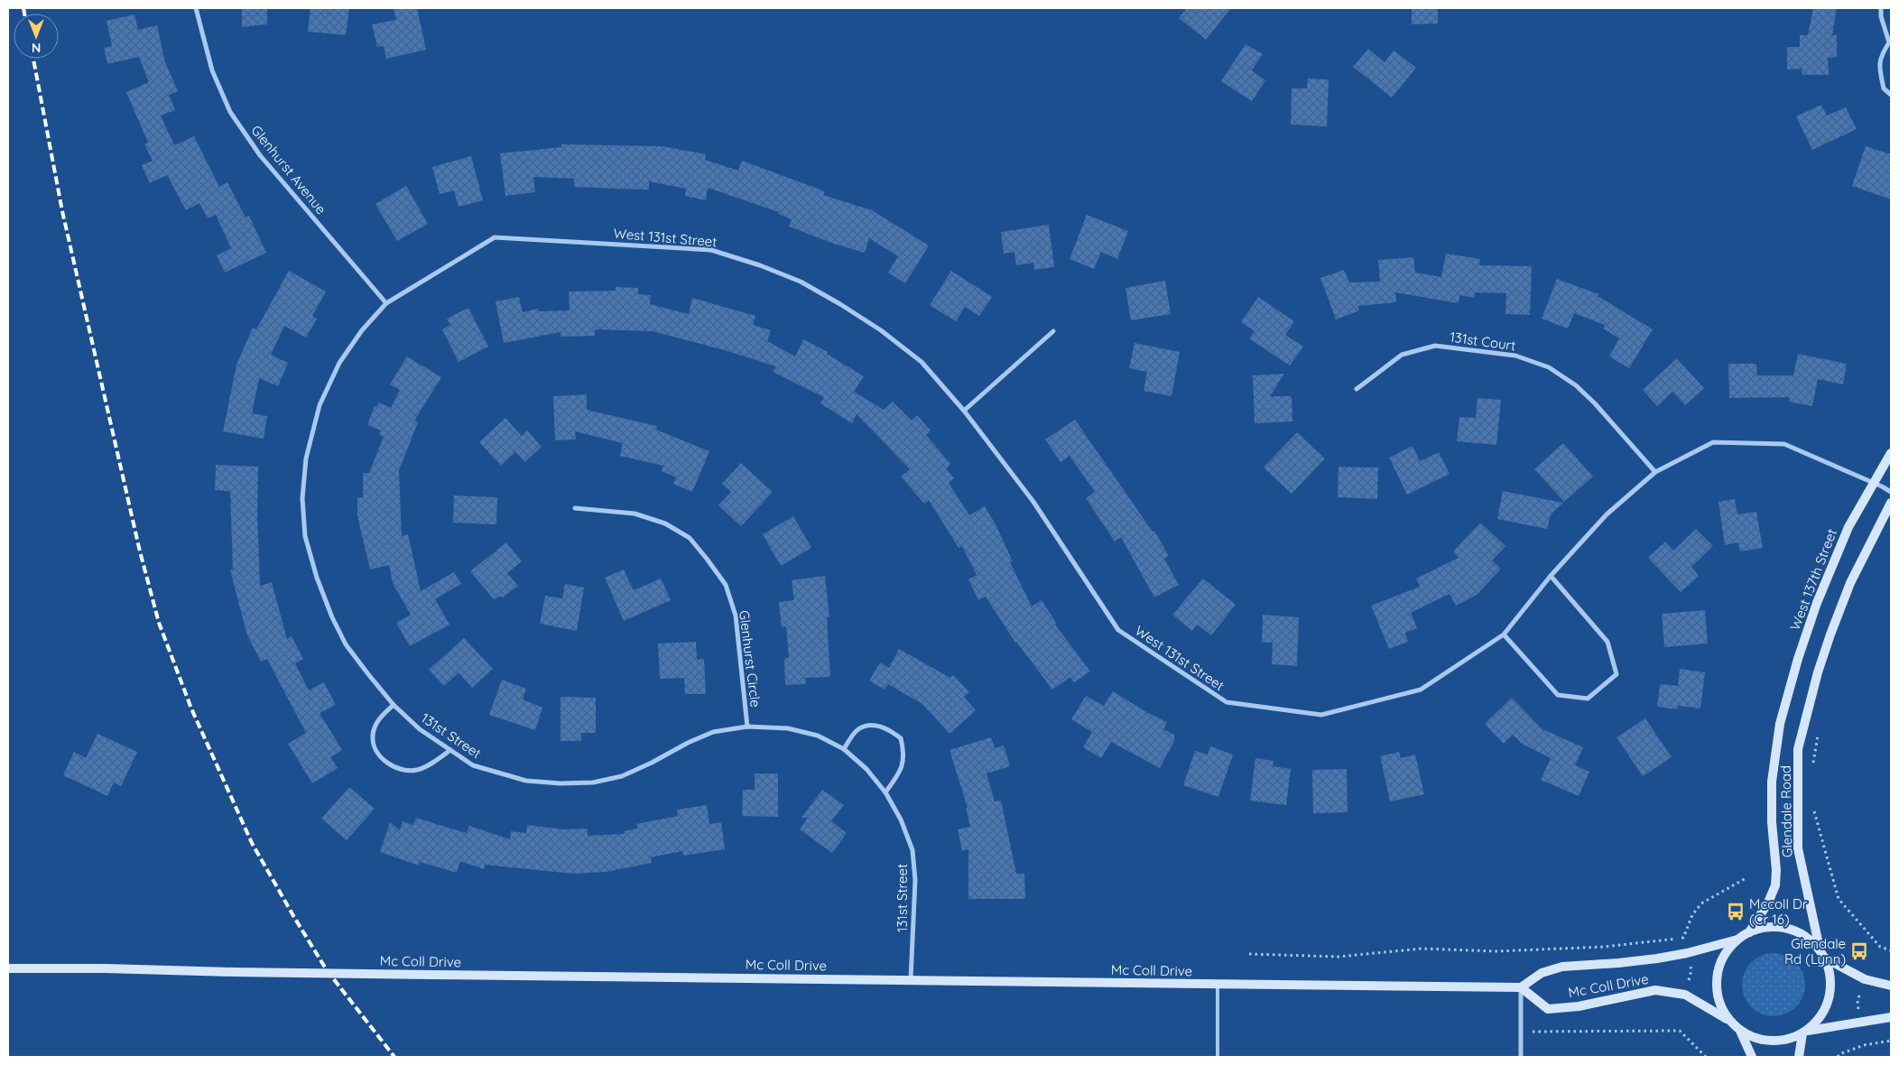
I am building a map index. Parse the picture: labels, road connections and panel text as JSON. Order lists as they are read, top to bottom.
{
  "streets": {
    "main road": ["West 137th Street", "Glendale Road", "Mc Coll Drive"],
    "street": [
      "Glenhurst Avenue",
      "West 131st Street",
      "131st Court",
      "Glenhurst Circle",
      "131st Street"
    ]
  },
  "crossings": [
    ["Glenhurst Avenue", "West 131st Street"],
    ["Glenhurst Avenue", "131st Street"],
    ["West 131st Street", "131st Court"],
    ["West 131st Street", "West 137th Street"],
    ["West 131st Street", "131st Street"],
    ["West 137th Street", "Glendale Road"],
    ["Glenhurst Circle", "131st Street"],
    ["131st Street", "Mc Coll Drive"],
    ["Glendale Road", "Mc Coll Drive"]
  ],
  "places": {
    "bus stop": ["Mccoll Dr (Cr 16)", "Glendale Rd (Lynn)"]
  },
  "north": "bottom"
}
